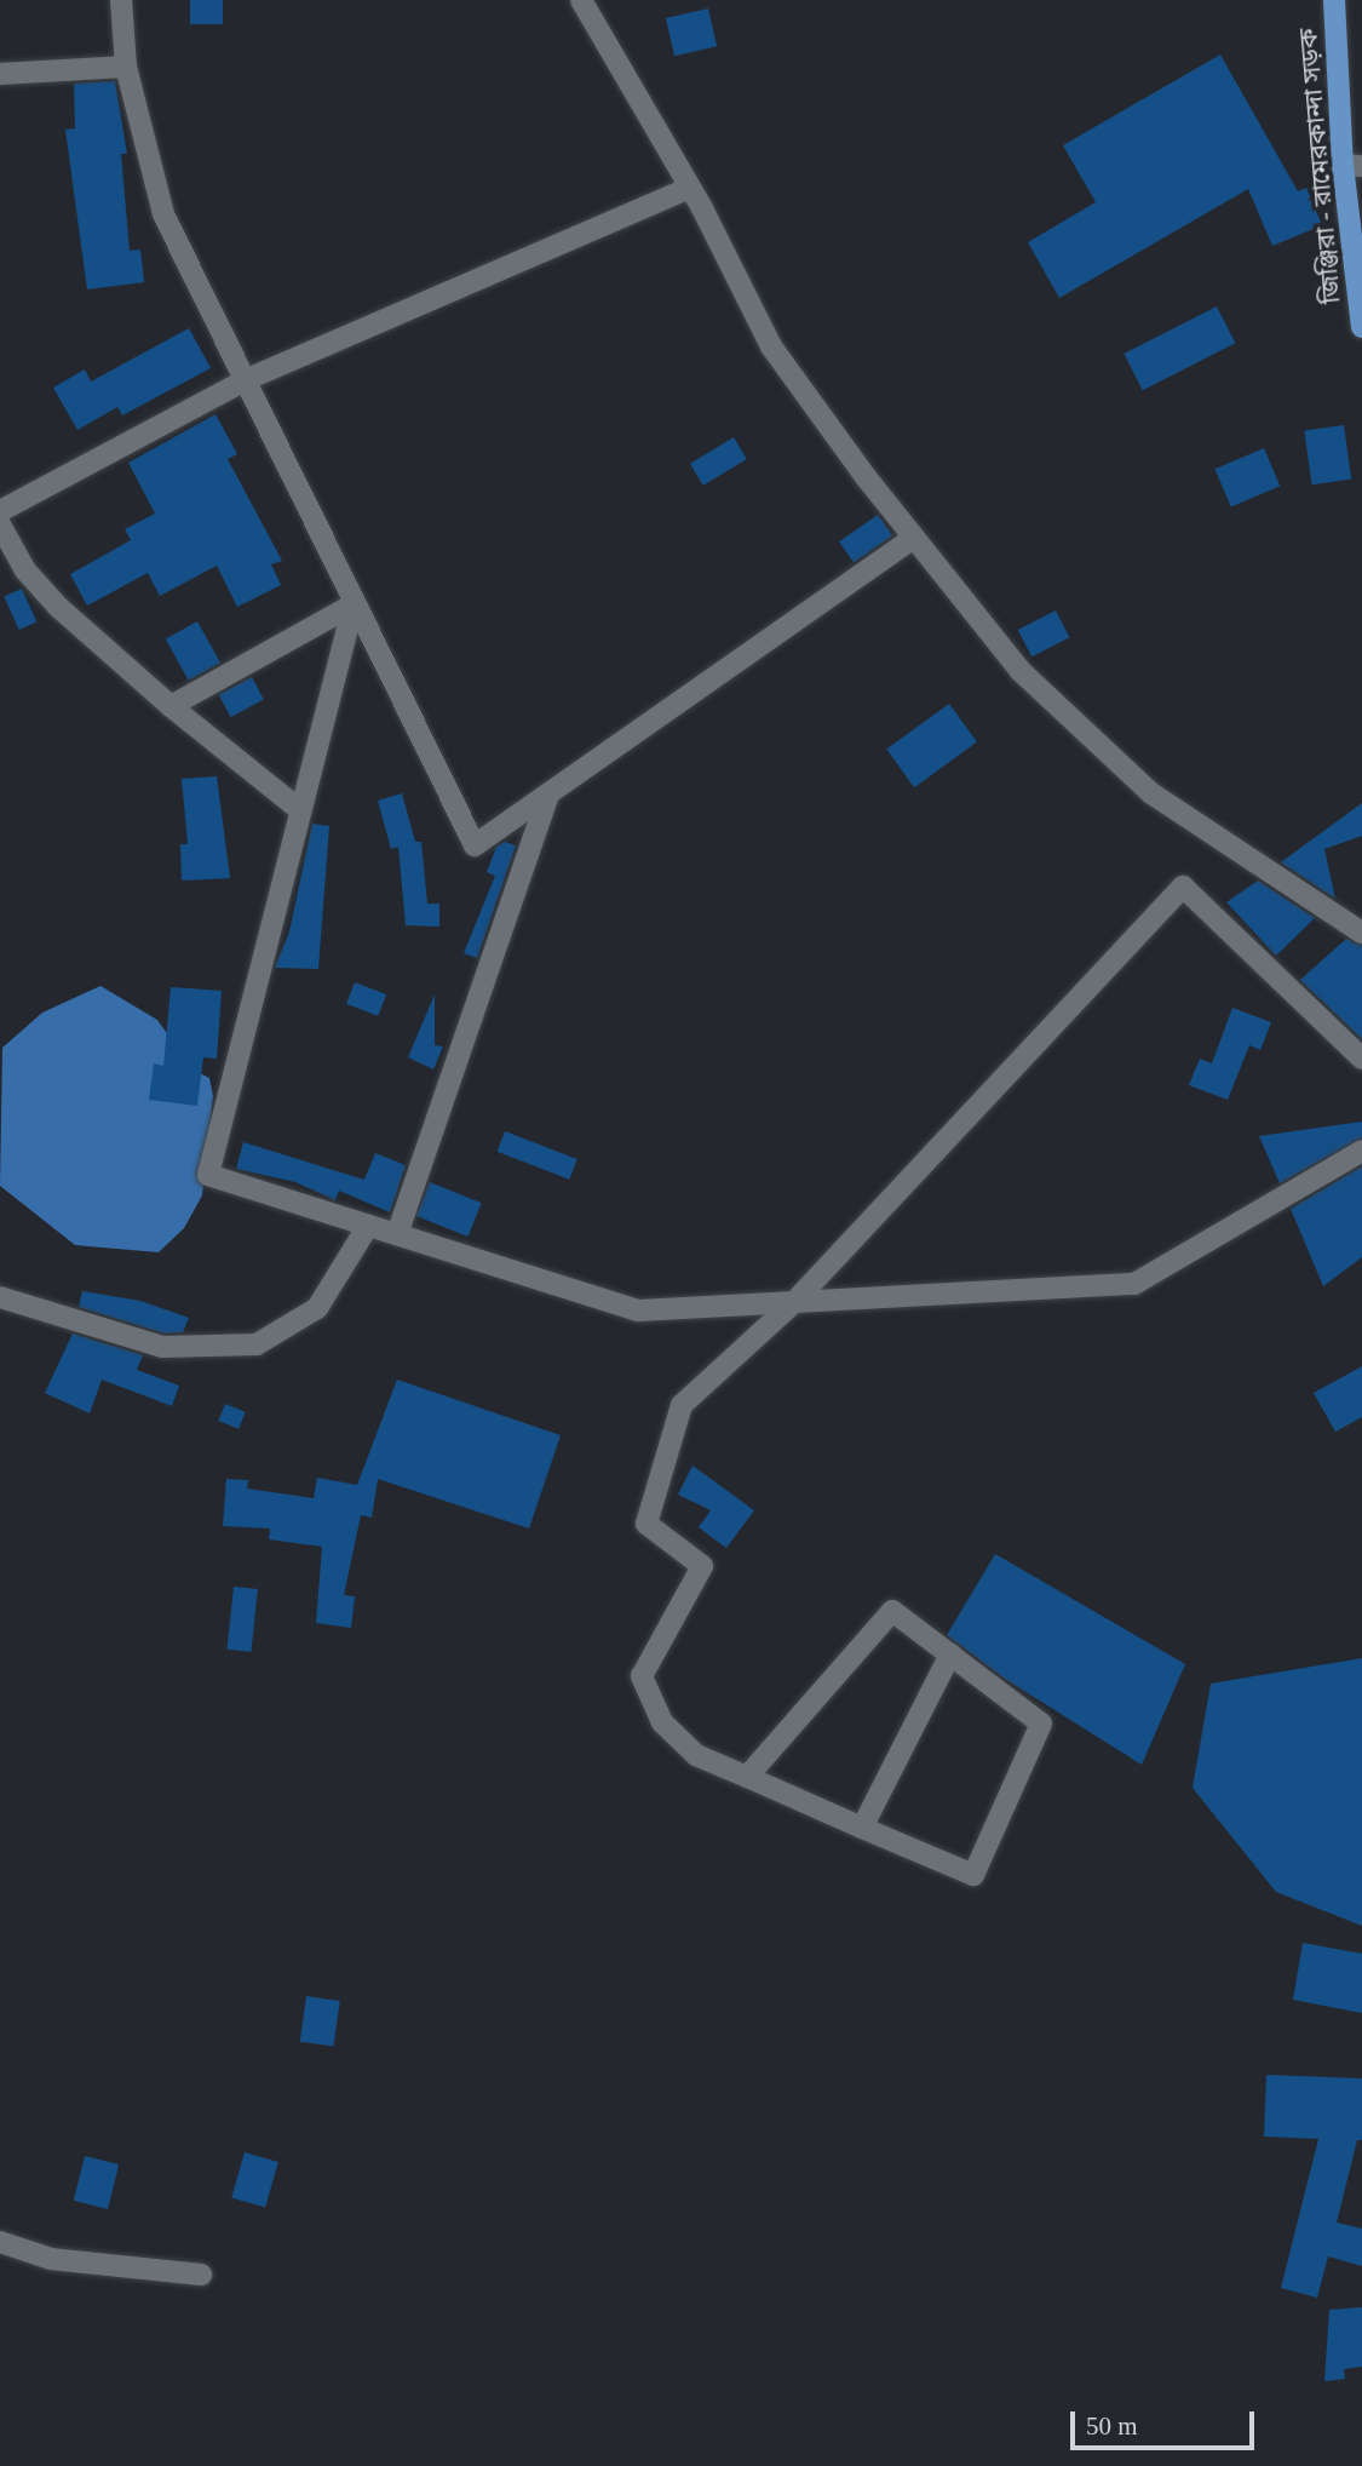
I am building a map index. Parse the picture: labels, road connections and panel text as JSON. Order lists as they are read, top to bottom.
{
  "streets": {
    "main road": ["জিঞ্জিরা - রামেরকান্দা সড়ক"]
  },
  "scale_bar": "50 m"
}
